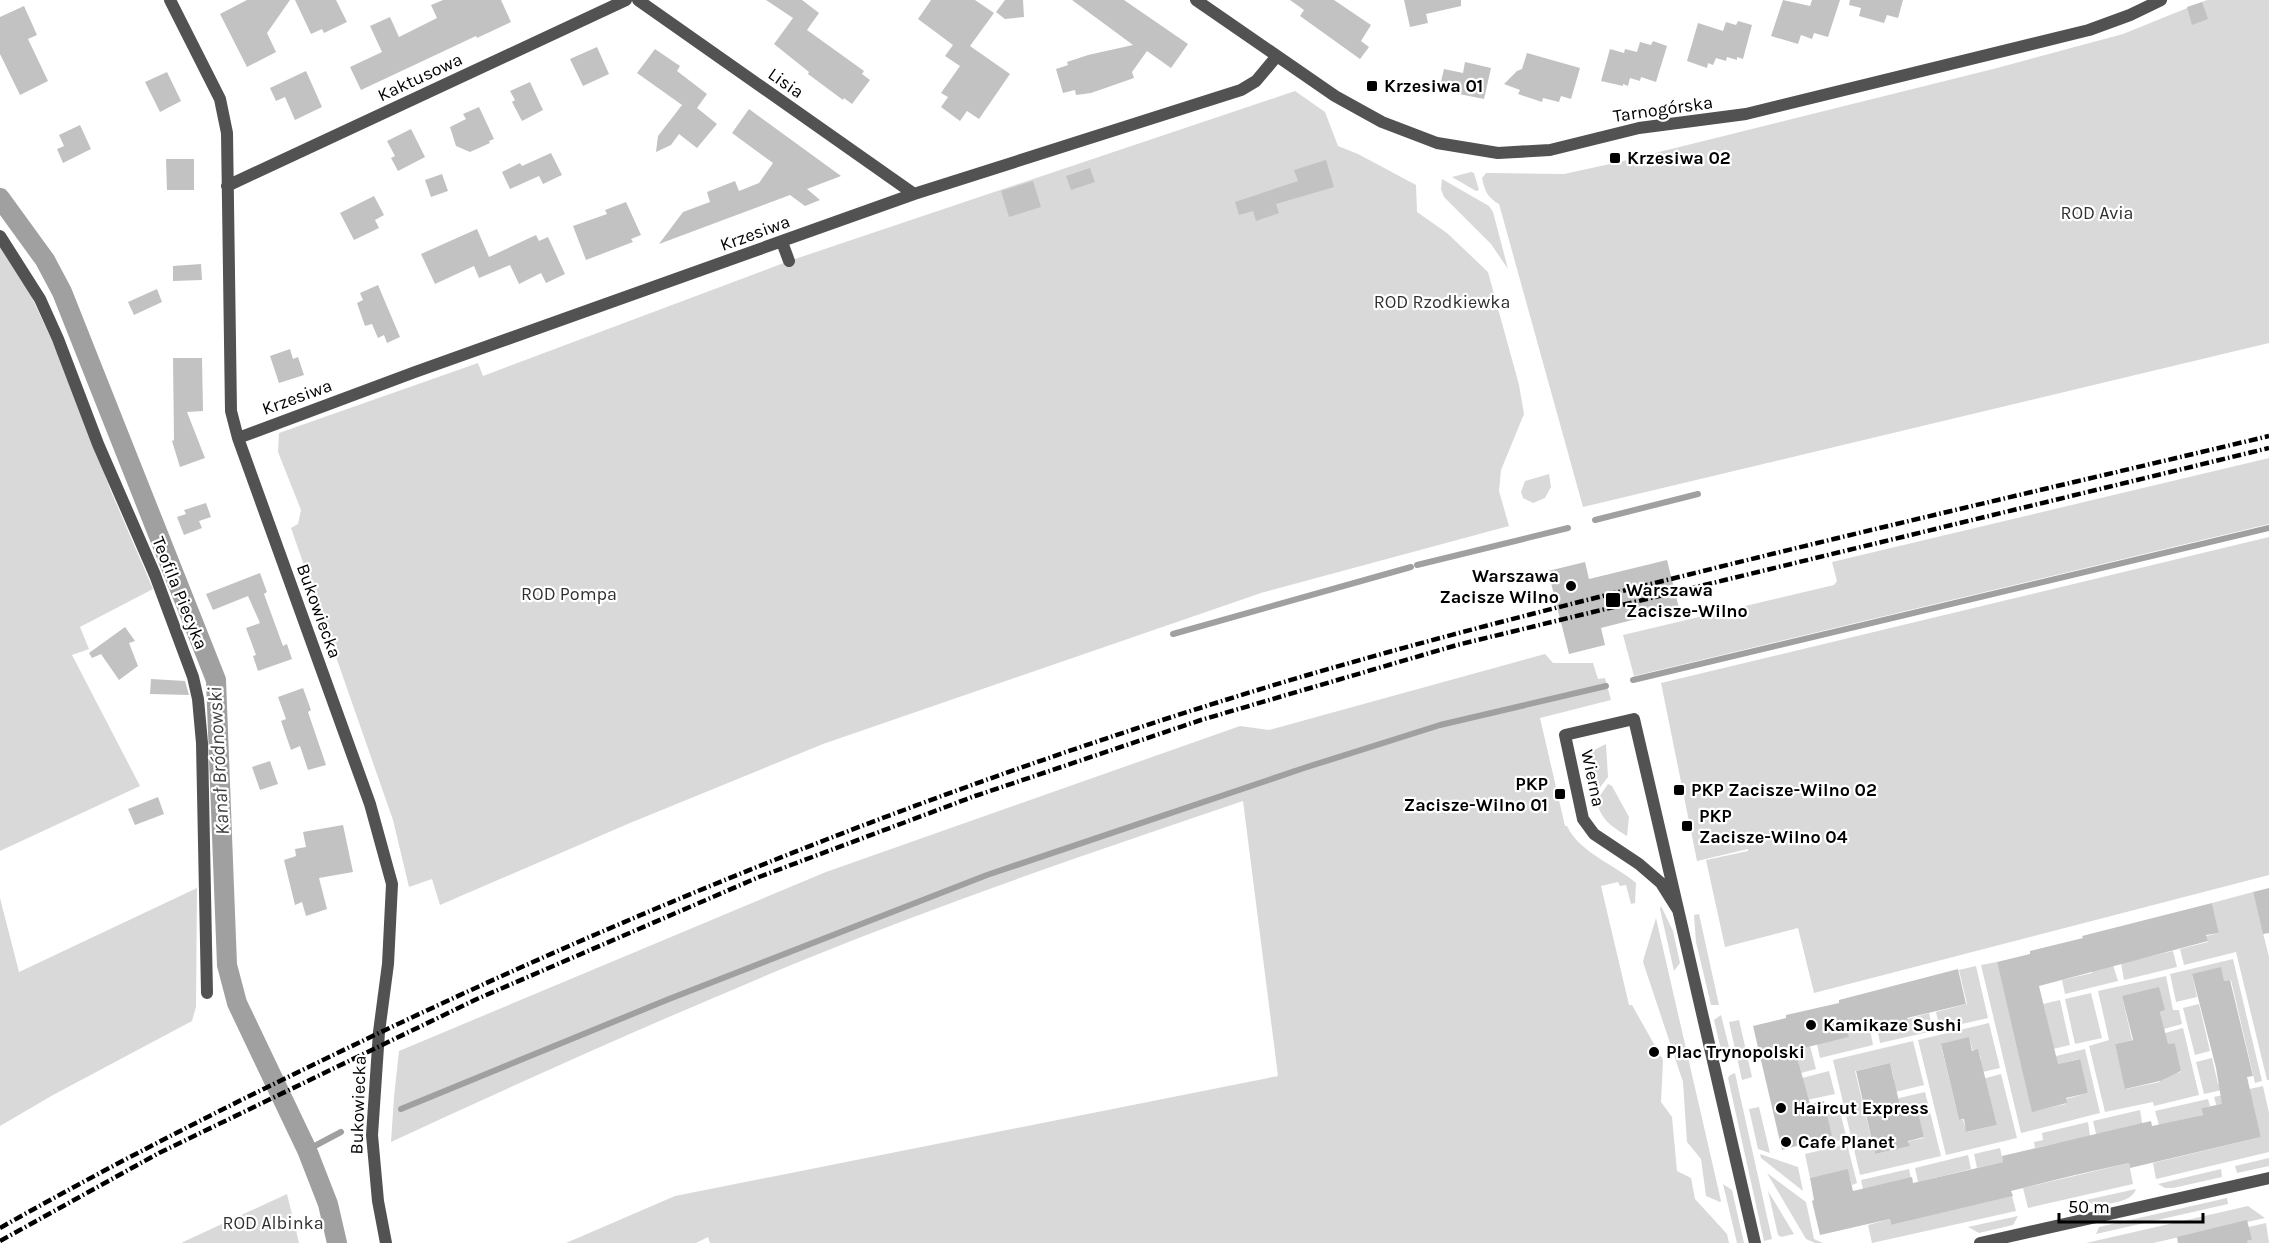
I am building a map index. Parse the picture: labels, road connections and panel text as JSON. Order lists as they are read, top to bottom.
{
  "streets": {
    "street": [
      "Kaktusowa",
      "Lisia",
      "Tarnogórska",
      "Krzesiwa",
      "Teofila Piecyka",
      "Bukowiecka",
      "Wierna"
    ]
  },
  "crossings": [
    ["Kaktusowa", "Bukowiecka"],
    ["Lisia", "Krzesiwa"],
    ["Tarnogórska", "Krzesiwa"],
    ["Krzesiwa", "Bukowiecka"]
  ],
  "water": ["Kanał Bródnowski"],
  "parks": [
    "ROD Avia",
    "ROD Rzodkiewka",
    "ROD Pompa",
    "ROD Albinka"
  ],
  "places": {
    "transit": [
      "Krzesiwa 01",
      "Krzesiwa 02",
      "Warszawa Zacisze-Wilno",
      "PKP Zacisze-Wilno 02",
      "PKP Zacisze-Wilno 01",
      "PKP Zacisze-Wilno 04"
    ],
    "other": [
      "Warszawa Zacisze Wilno",
      "Kamikaze Sushi",
      "Plac Trynopolski",
      "Haircut Express",
      "Cafe Planet"
    ]
  },
  "scale_bar": "50 m"
}
